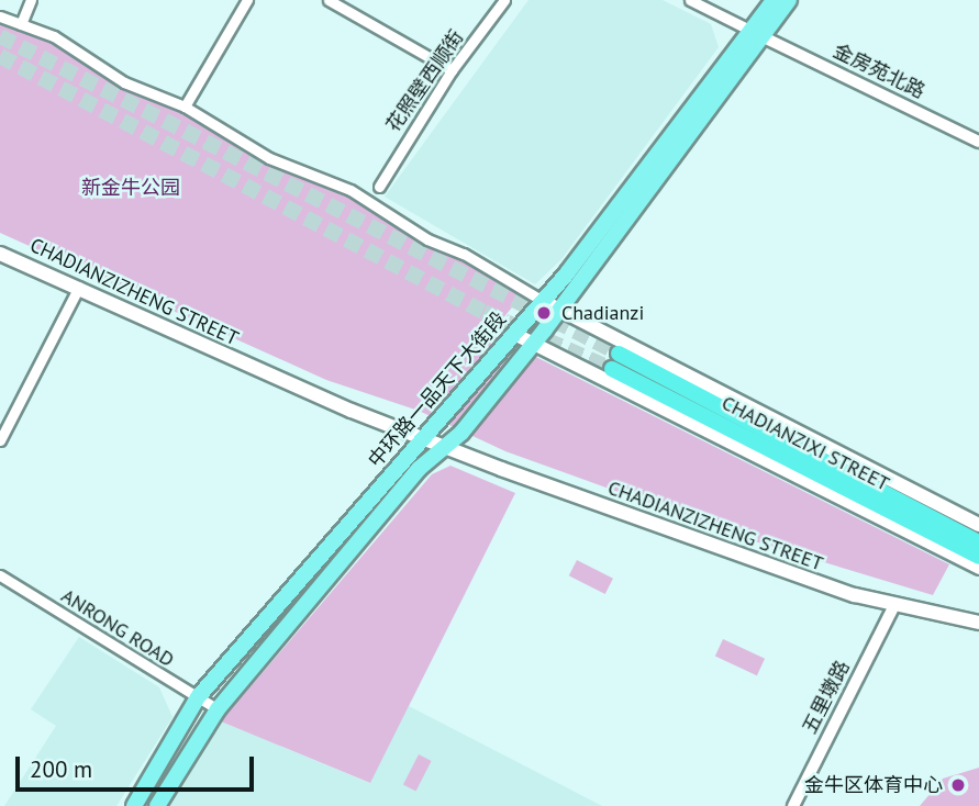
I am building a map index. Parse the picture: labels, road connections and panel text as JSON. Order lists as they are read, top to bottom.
{
  "streets": {
    "highway": ["CHADIANZIXI STREET"],
    "main road": ["CHADIANZIZHENG STREET", "中环路一品天下大街段"],
    "street": [
      "金房苑北路",
      "花照壁西顺街",
      "ANRONG ROAD",
      "五里墩路"
    ]
  },
  "crossings": [
    ["金房苑北路", "中环路一品天下大街段"],
    ["CHADIANZIZHENG STREET", "中环路一品天下大街段"],
    ["CHADIANZIZHENG STREET", "五里墩路"],
    ["中环路一品天下大街段", "ANRONG ROAD"]
  ],
  "parks": ["新金牛公园"],
  "places": ["Chadianzi", "金牛区体育中心"],
  "scale_bar": "200 m"
}
